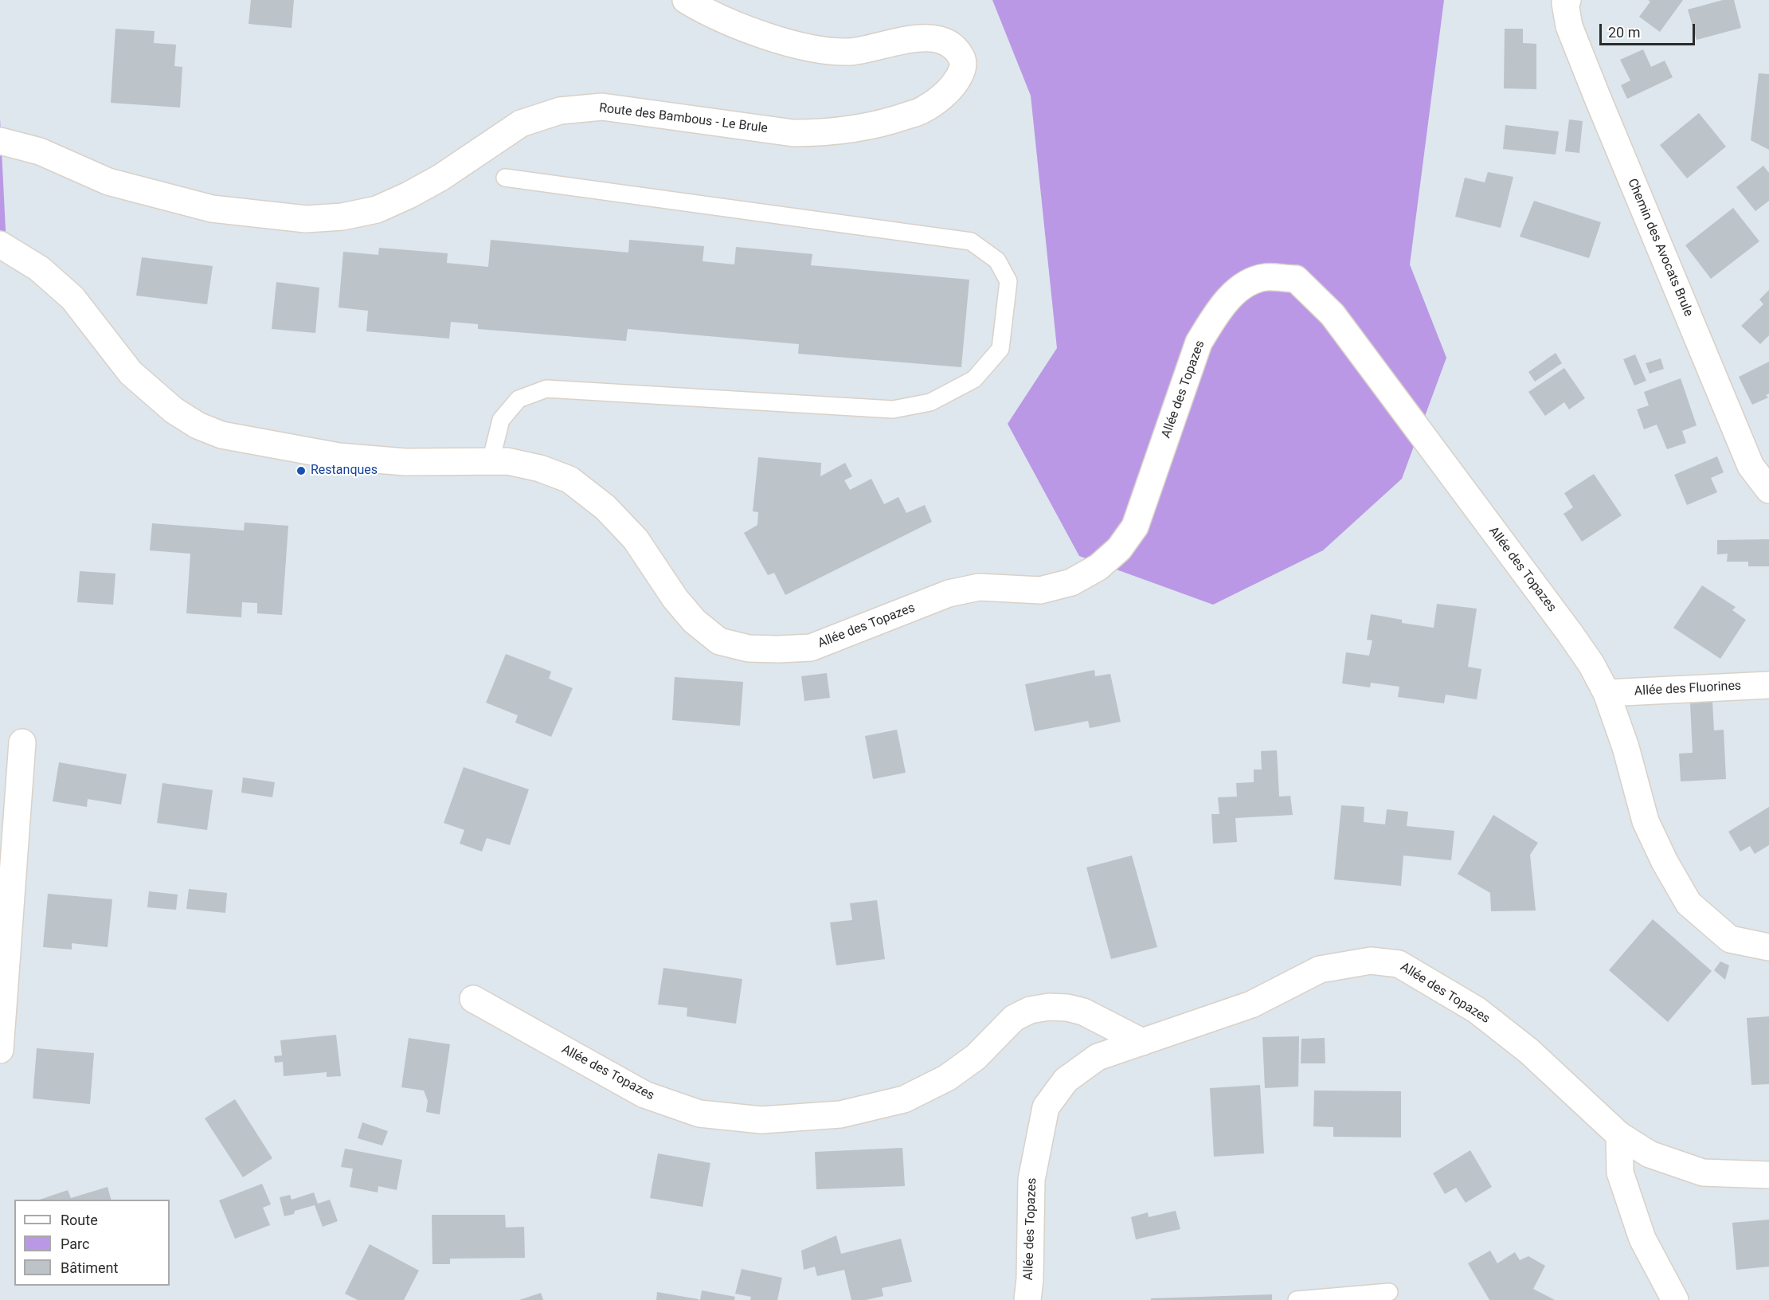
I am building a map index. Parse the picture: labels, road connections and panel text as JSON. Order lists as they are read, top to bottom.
{
  "streets": {
    "main road": [
      "Route des Bambous - Le Brule",
      "Chemin des Avocats Brule",
      "Allée des Topazes",
      "Allée des Fluorines"
    ]
  },
  "crossings": [
    ["Allée des Topazes", "Allée des Fluorines"]
  ],
  "places": ["Restanques"],
  "legend": ["Route", "Parc", "Bâtiment"],
  "scale_bar": "20 m"
}
